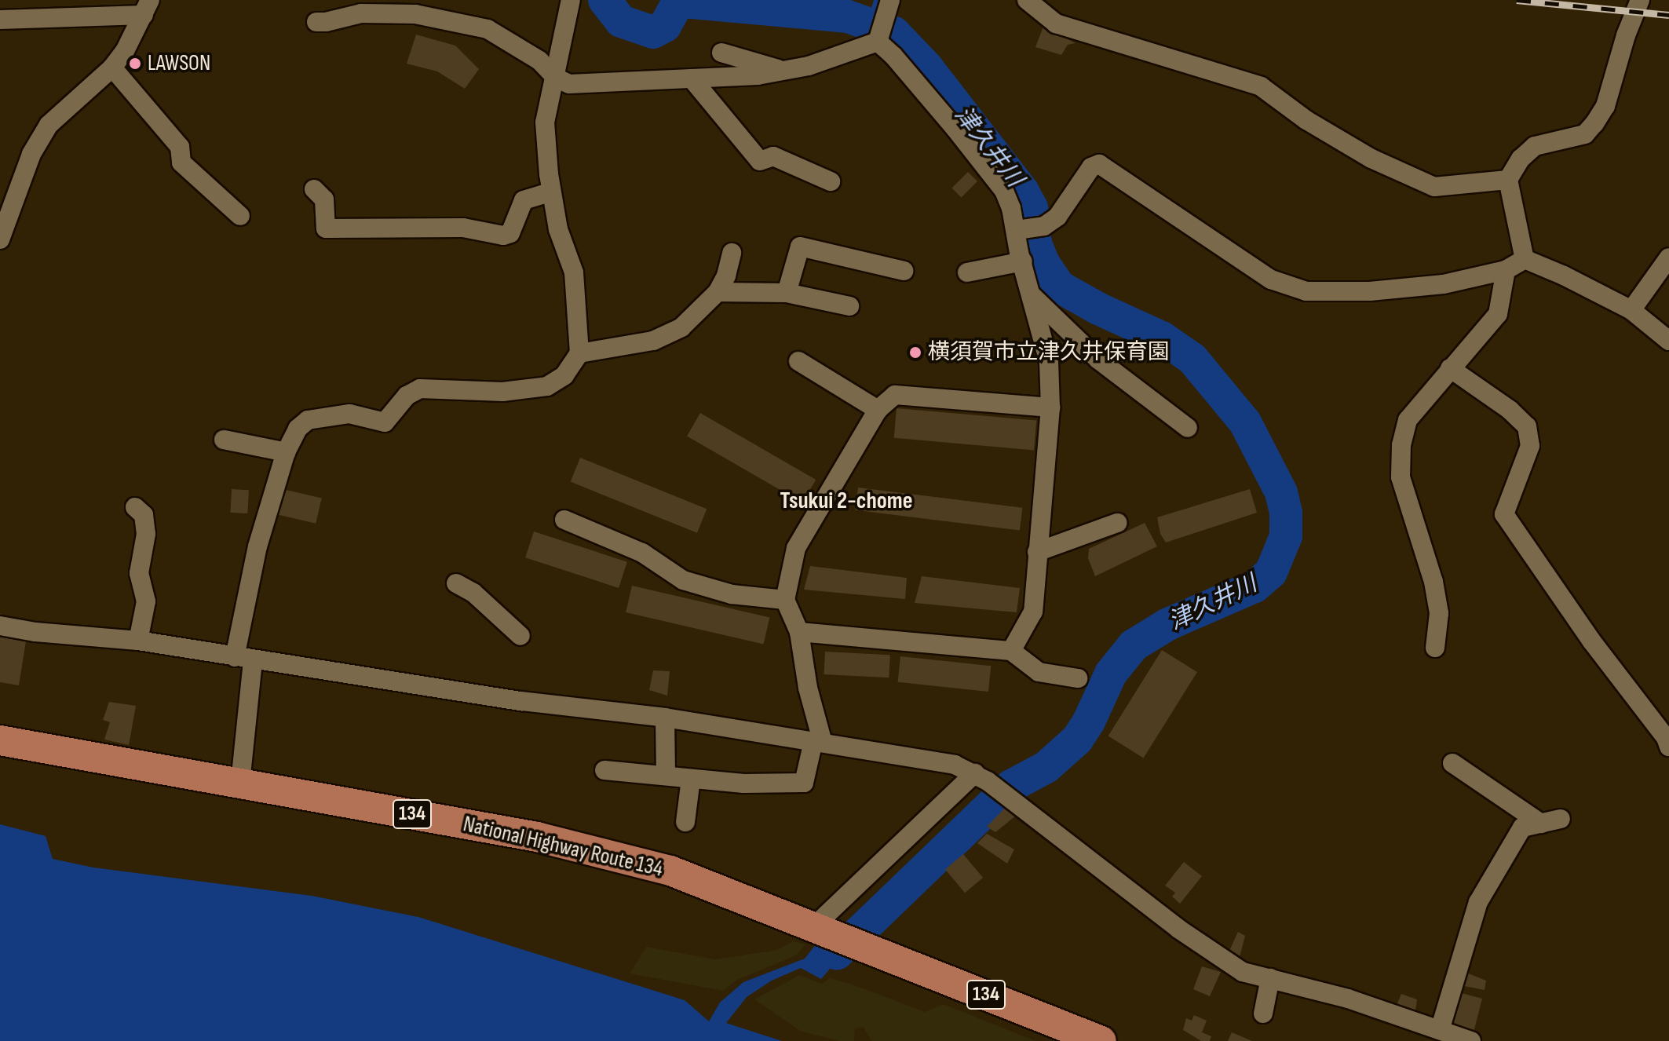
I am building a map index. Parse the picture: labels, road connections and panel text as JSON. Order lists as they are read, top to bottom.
{
  "streets": {
    "highway": ["134", "National Highway Route 134"]
  },
  "districts": ["Tsukui 2-chome"],
  "water": ["津久井川"],
  "places": ["LAWSON", "横須賀市立津久井保育園"]
}
